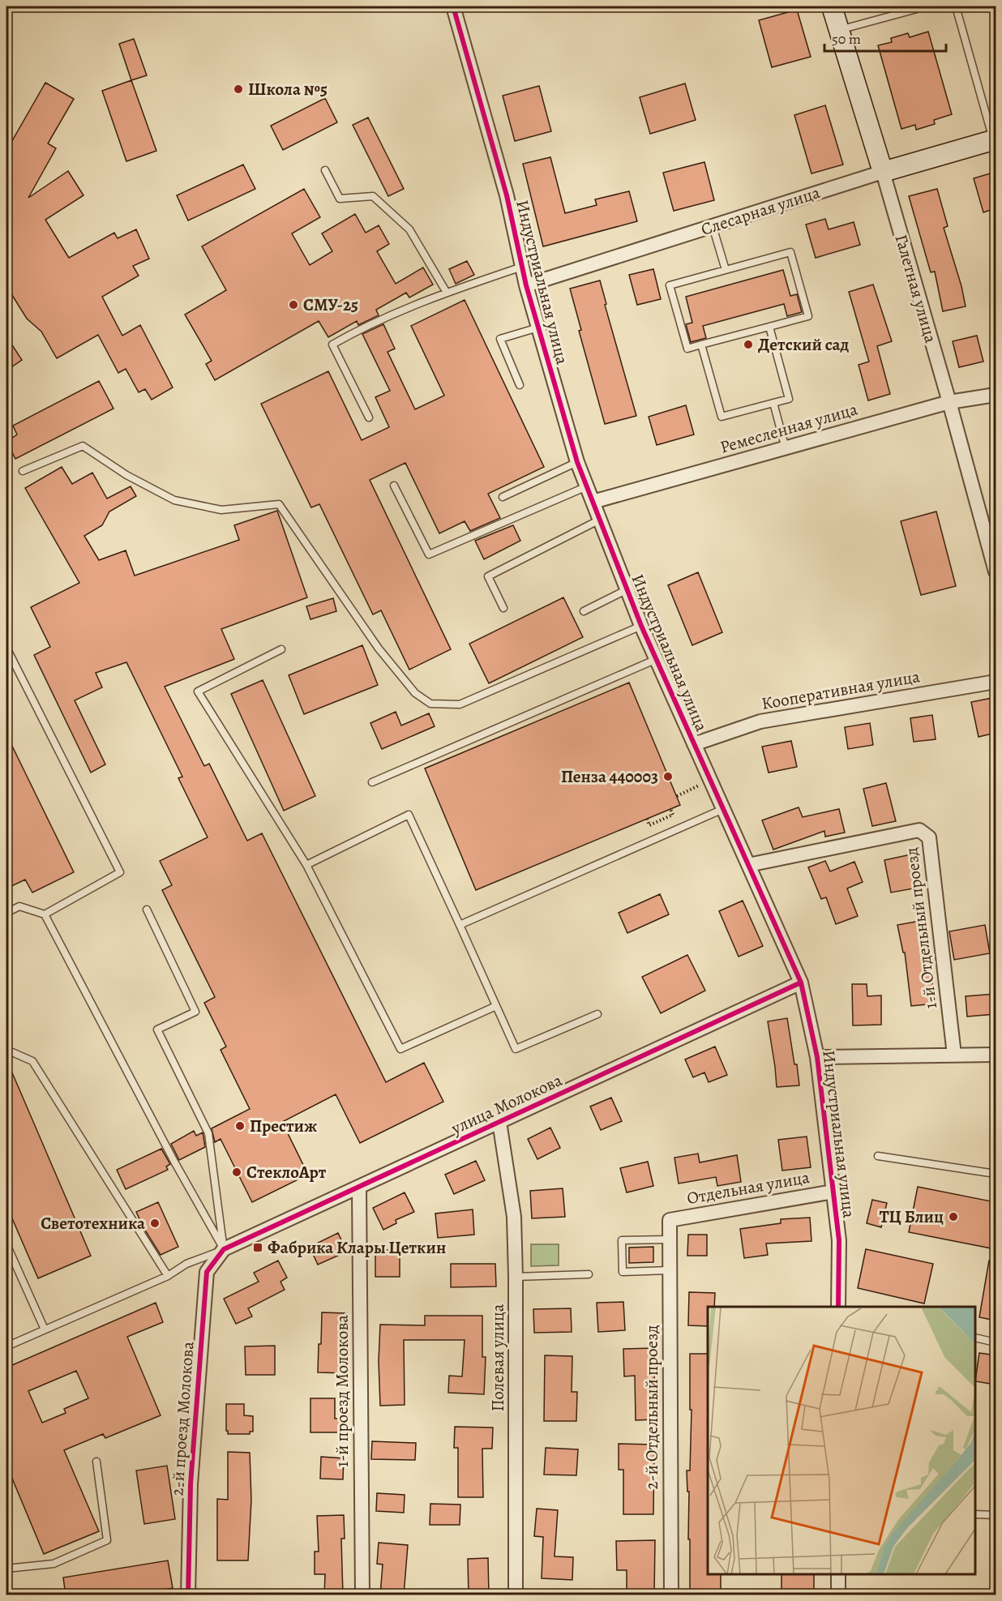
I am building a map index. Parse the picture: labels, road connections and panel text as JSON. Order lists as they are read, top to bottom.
{
  "streets": {
    "street": [
      "Слесарная улица",
      "Индустриальная улица",
      "Галетная улица",
      "Ремесленная улица",
      "Кооперативная улица",
      "1-й Отдельный проезд",
      "улица Молокова",
      "Отдельная улица",
      "Полевая улица",
      "1-й проезд Молокова",
      "2-й Отдельный проезд",
      "2-й проезд Молокова"
    ]
  },
  "crossings": [
    ["Слесарная улица", "Индустриальная улица"],
    ["Слесарная улица", "Галетная улица"],
    ["Индустриальная улица", "Ремесленная улица"],
    ["Индустриальная улица", "Кооперативная улица"],
    ["Индустриальная улица", "1-й Отдельный проезд"],
    ["Индустриальная улица", "улица Молокова"],
    ["Индустриальная улица", "Отдельная улица"],
    ["Галетная улица", "Ремесленная улица"],
    ["улица Молокова", "Полевая улица"],
    ["улица Молокова", "1-й проезд Молокова"],
    ["улица Молокова", "2-й проезд Молокова"],
    ["Отдельная улица", "2-й Отдельный проезд"]
  ],
  "places": {
    "other": [
      "Школа №5",
      "СМУ-25",
      "Детский сад",
      "Пенза 440003",
      "Престиж",
      "СтеклоАрт",
      "ТЦ Блиц",
      "Светотехника"
    ],
    "transit": ["Фабрика Клары Цеткин"]
  },
  "scale_bar": "50 m"
}
